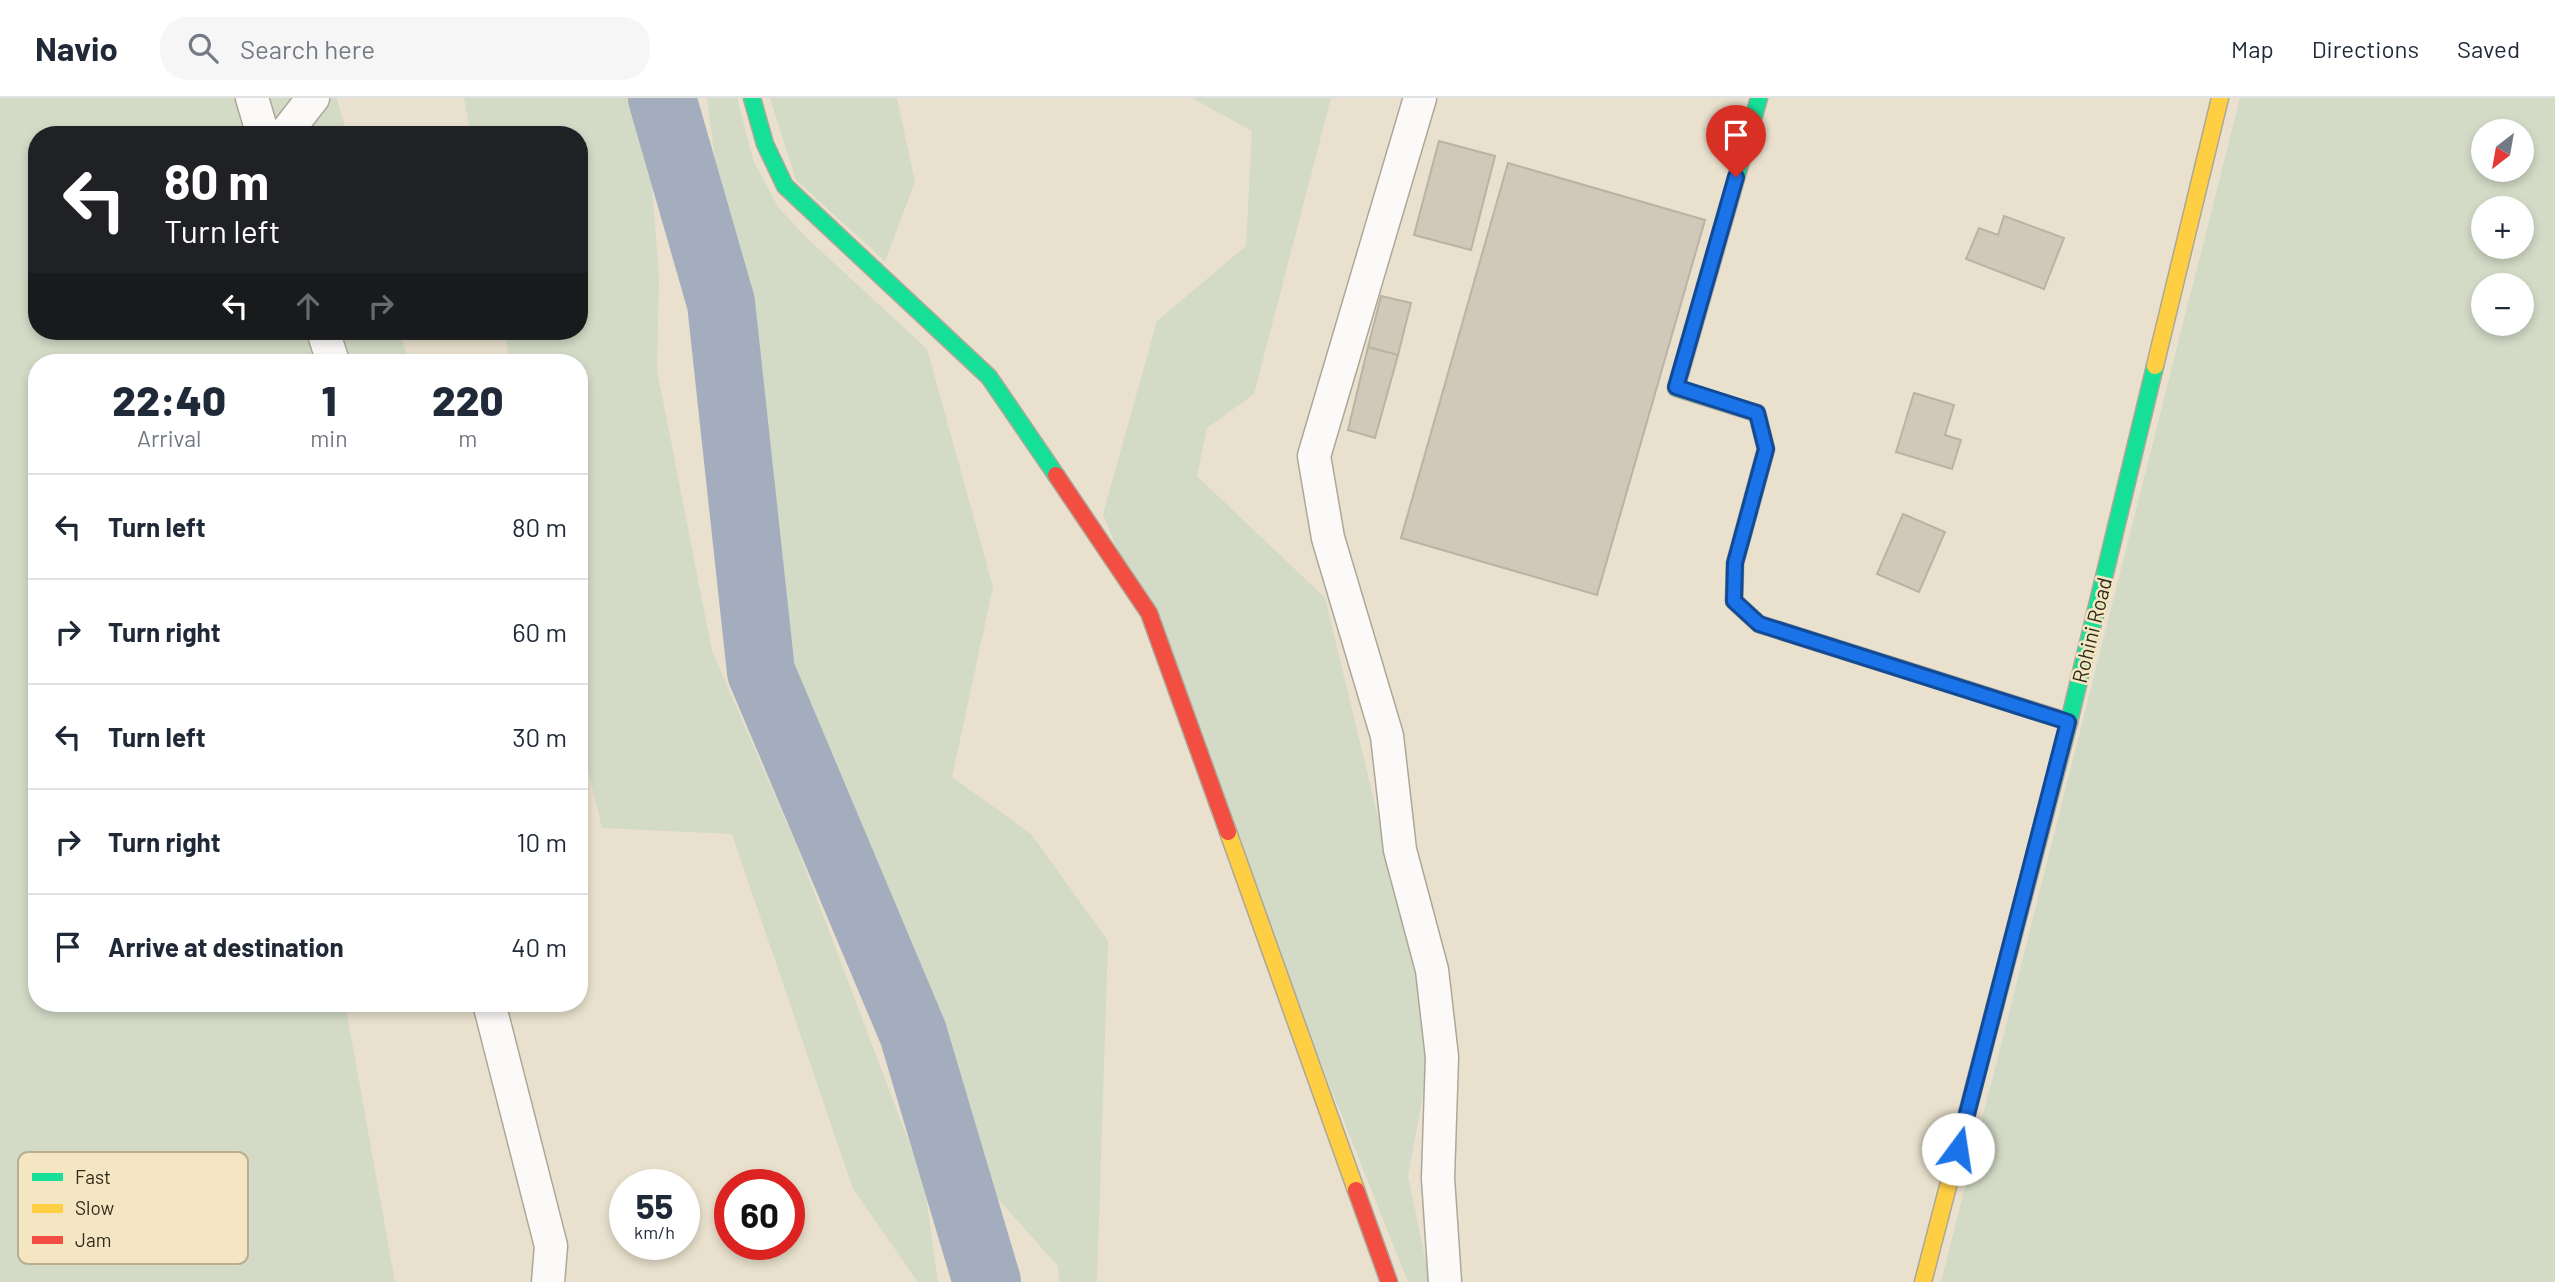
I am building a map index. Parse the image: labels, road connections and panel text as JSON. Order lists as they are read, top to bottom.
{
  "streets": {
    "street": ["Rohini Road"]
  },
  "legend": ["Fast", "Slow", "Jam"],
  "north": "bottom left",
  "page": {
    "header": "Navio",
    "search": "Search here",
    "nav": ["Map", "Directions", "Saved"],
    "map_buttons": ["+", "−"],
    "turn": ["80 m", "Turn left"],
    "eta": [
      "22:40",
      "Arrival",
      "1",
      "min",
      "220",
      "m"
    ],
    "list": [
      {
        "name": "Turn left",
        "value": "80 m"
      },
      {
        "name": "Turn right",
        "value": "60 m"
      },
      {
        "name": "Turn left",
        "value": "30 m"
      },
      {
        "name": "Turn right",
        "value": "10 m"
      },
      {
        "name": "Arrive at destination",
        "value": "40 m"
      }
    ],
    "speed": "55 km/h",
    "limit": "60"
  }
}
